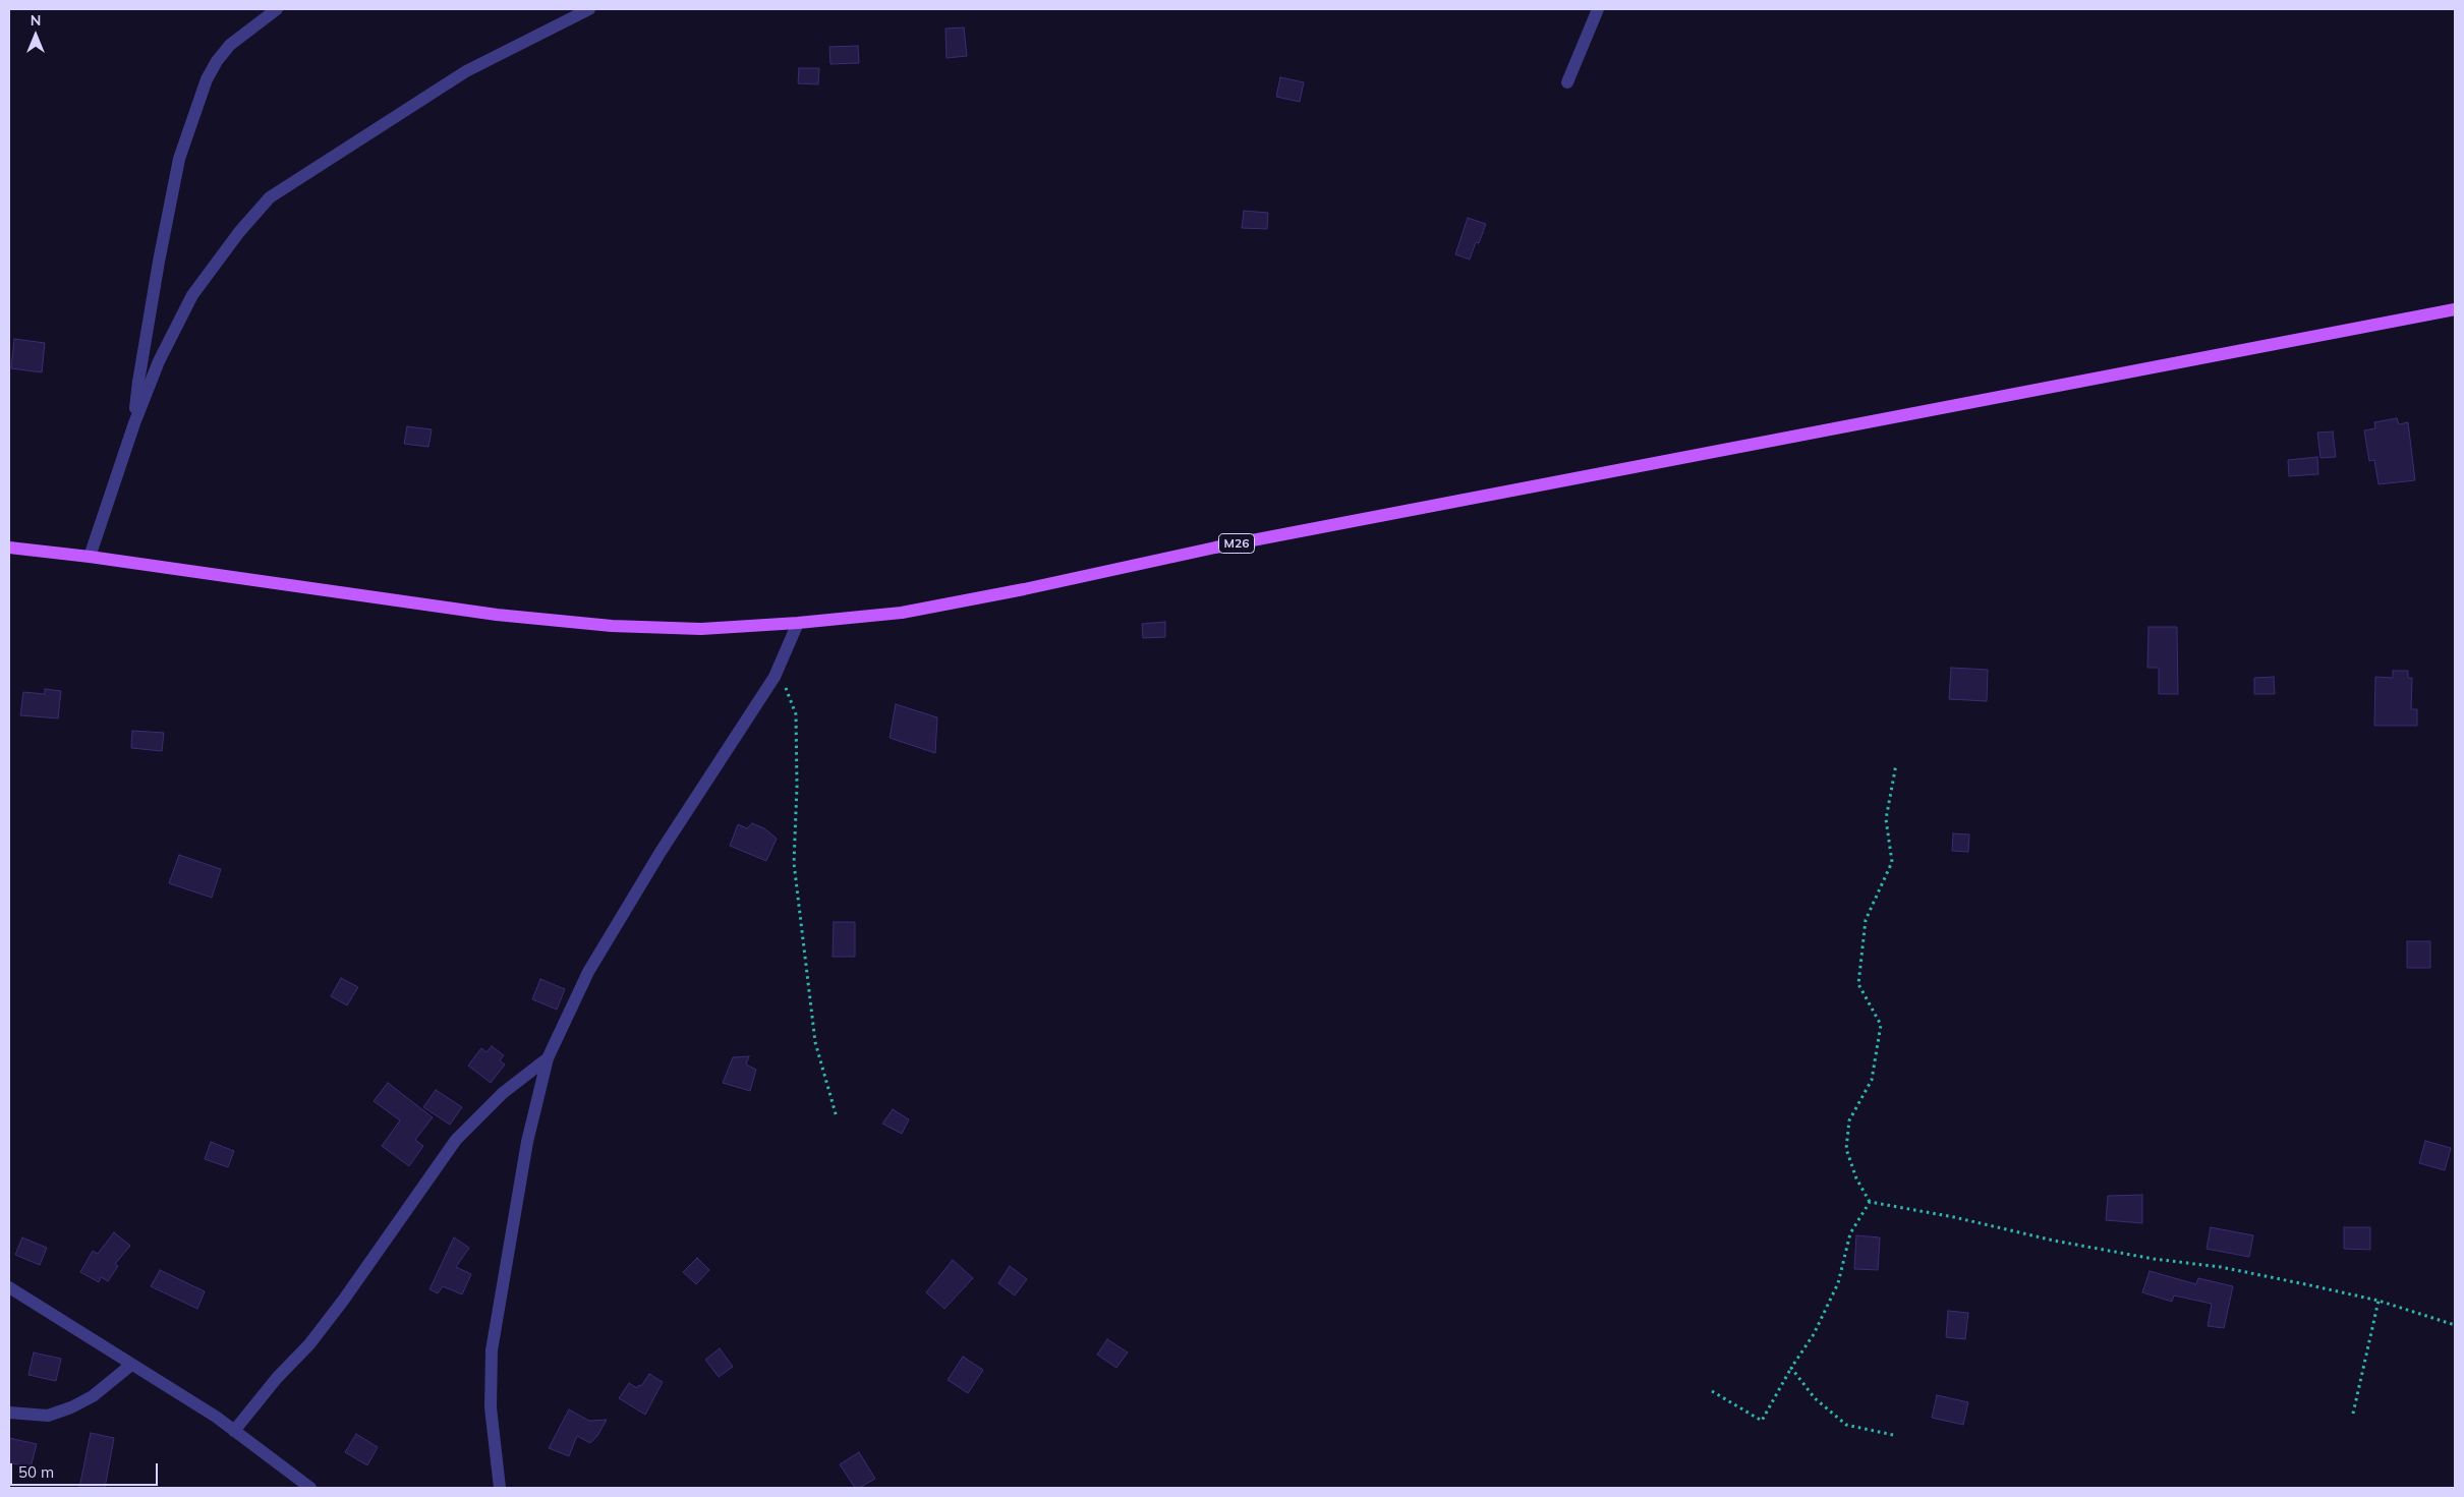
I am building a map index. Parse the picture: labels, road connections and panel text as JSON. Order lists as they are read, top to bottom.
{
  "streets": {
    "main road": ["M26"]
  },
  "scale_bar": "50 m",
  "north": "top"
}
